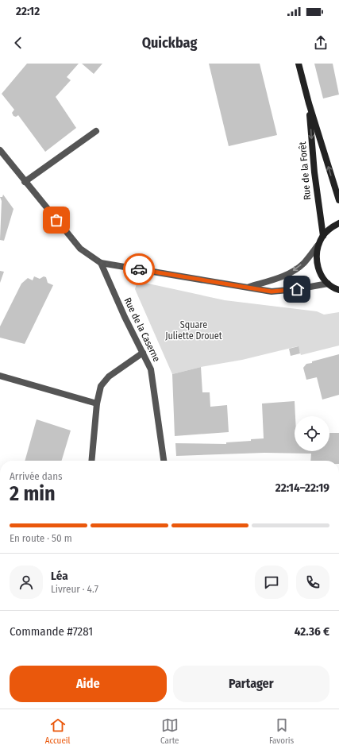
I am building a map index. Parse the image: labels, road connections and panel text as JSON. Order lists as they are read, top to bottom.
{
  "streets": {
    "main road": ["Rue de la Forêt"],
    "street": ["Rue de la Caserne"]
  },
  "parks": ["Square Juliette Drouet"],
  "page": {
    "status": "22:12",
    "header": "Quickbag",
    "heading": ["2 min", "Arrivée dans", "22:14–22:19"],
    "panel": [
      "Léa",
      "Livreur · 4.7",
      "Commande #7281",
      "42.36 €"
    ],
    "bar": "En route · 50 m",
    "buttons": ["Aide", "Partager"],
    "tabs": ["Accueil", "Carte", "Favoris"]
  }
}
